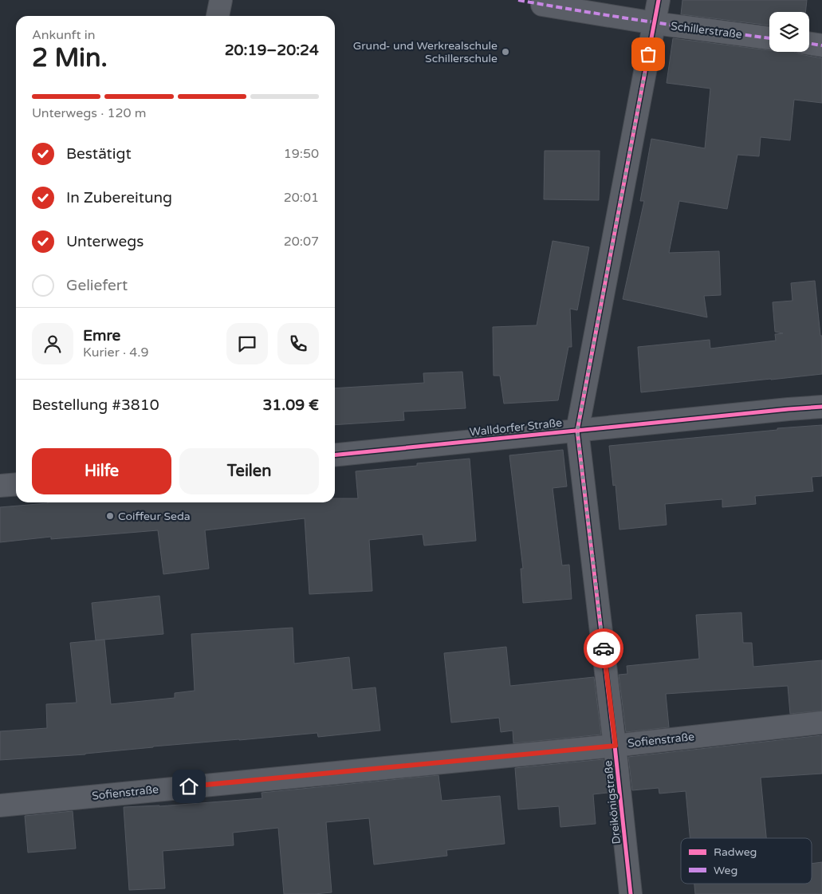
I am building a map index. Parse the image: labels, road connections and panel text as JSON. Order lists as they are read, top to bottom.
{
  "streets": {
    "street": [
      "Schillerstraße",
      "Walldorfer Straße",
      "Sofienstraße",
      "Dreikönigstraße"
    ]
  },
  "crossings": [
    ["Schillerstraße", "Dreikönigstraße"],
    ["Walldorfer Straße", "Dreikönigstraße"],
    ["Sofienstraße", "Dreikönigstraße"]
  ],
  "places": ["Grund- und Werkrealschule Schillerschule", "Coiffeur Seda"],
  "legend": ["Radweg", "Weg"],
  "page": {
    "heading": ["2 Min.", "Ankunft in", "20:19–20:24"],
    "panel": [
      "Emre",
      "Kurier · 4.9",
      "Bestellung #3810",
      "31.09 €"
    ],
    "bar": "Unterwegs · 120 m",
    "list": [
      ["Bestätigt", "19:50"],
      ["In Zubereitung", "20:01"],
      ["Unterwegs", "20:07"],
      "Geliefert"
    ],
    "buttons": ["Hilfe", "Teilen"]
  }
}
